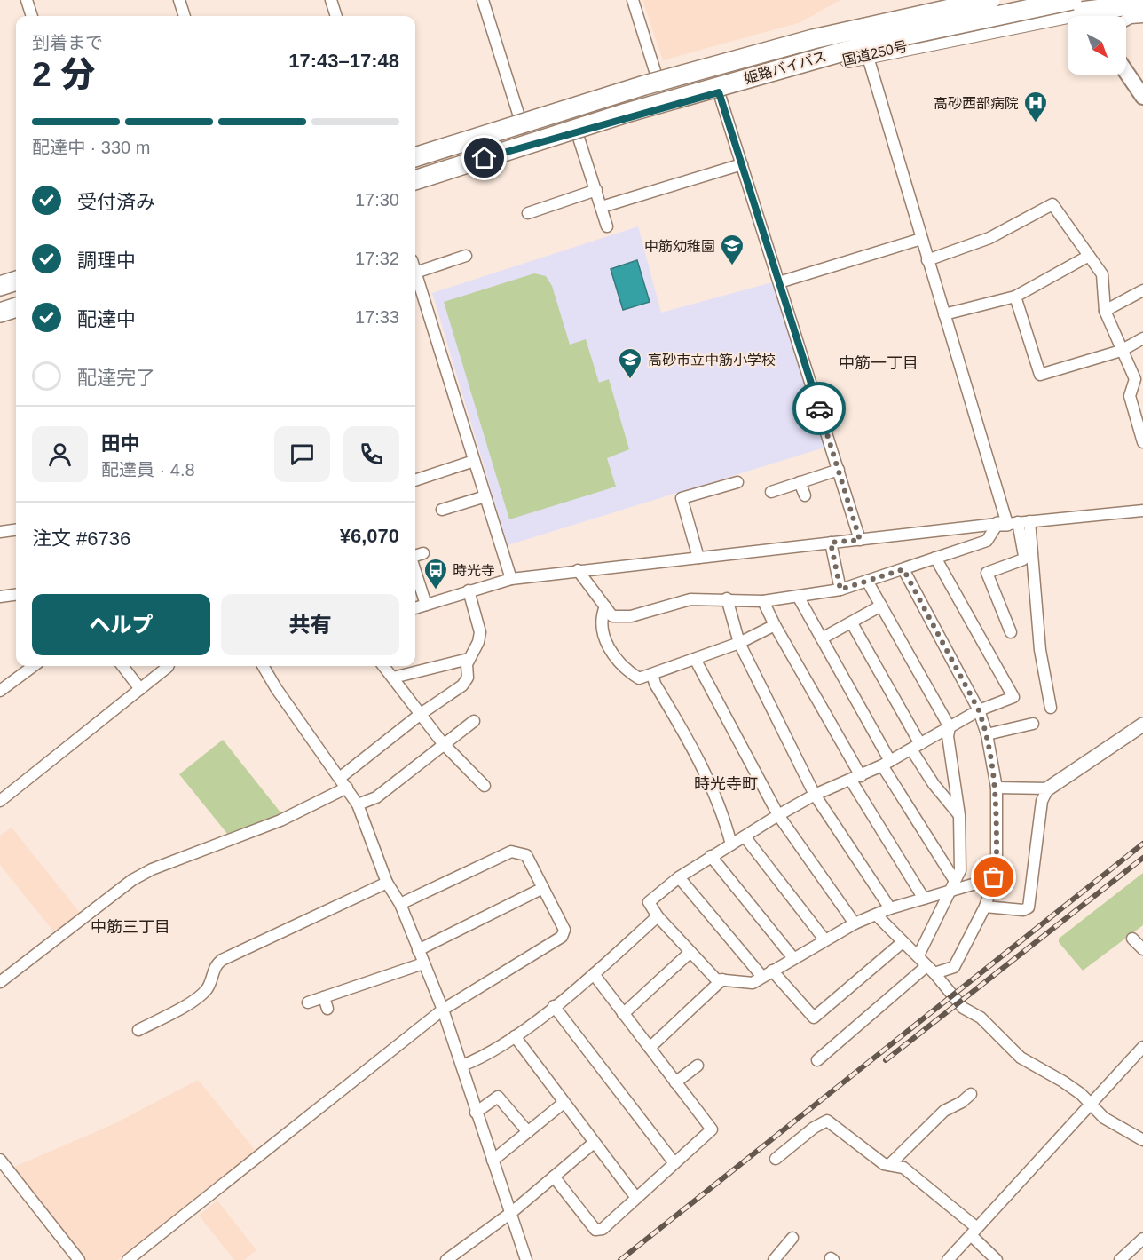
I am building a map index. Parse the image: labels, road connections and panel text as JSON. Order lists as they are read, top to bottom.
{
  "streets": {
    "highway": ["国道250号", "姫路バイパス"]
  },
  "crossings": [
    ["国道250号", "姫路バイパス"]
  ],
  "districts": ["中筋一丁目", "時光寺町", "中筋三丁目"],
  "places": {
    "hospital": ["高砂西部病院"],
    "school or university": ["中筋幼稚園", "高砂市立中筋小学校"],
    "bus stop": ["時光寺"]
  },
  "north": "bottom right",
  "page": {
    "heading": ["2 分", "到着まで", "17:43–17:48"],
    "panel": [
      "田中",
      "配達員 · 4.8",
      "注文 #6736",
      "¥6,070"
    ],
    "bar": "配達中 · 330 m",
    "list": [
      ["受付済み", "17:30"],
      ["調理中", "17:32"],
      ["配達中", "17:33"],
      "配達完了"
    ],
    "buttons": ["ヘルプ", "共有"]
  }
}
